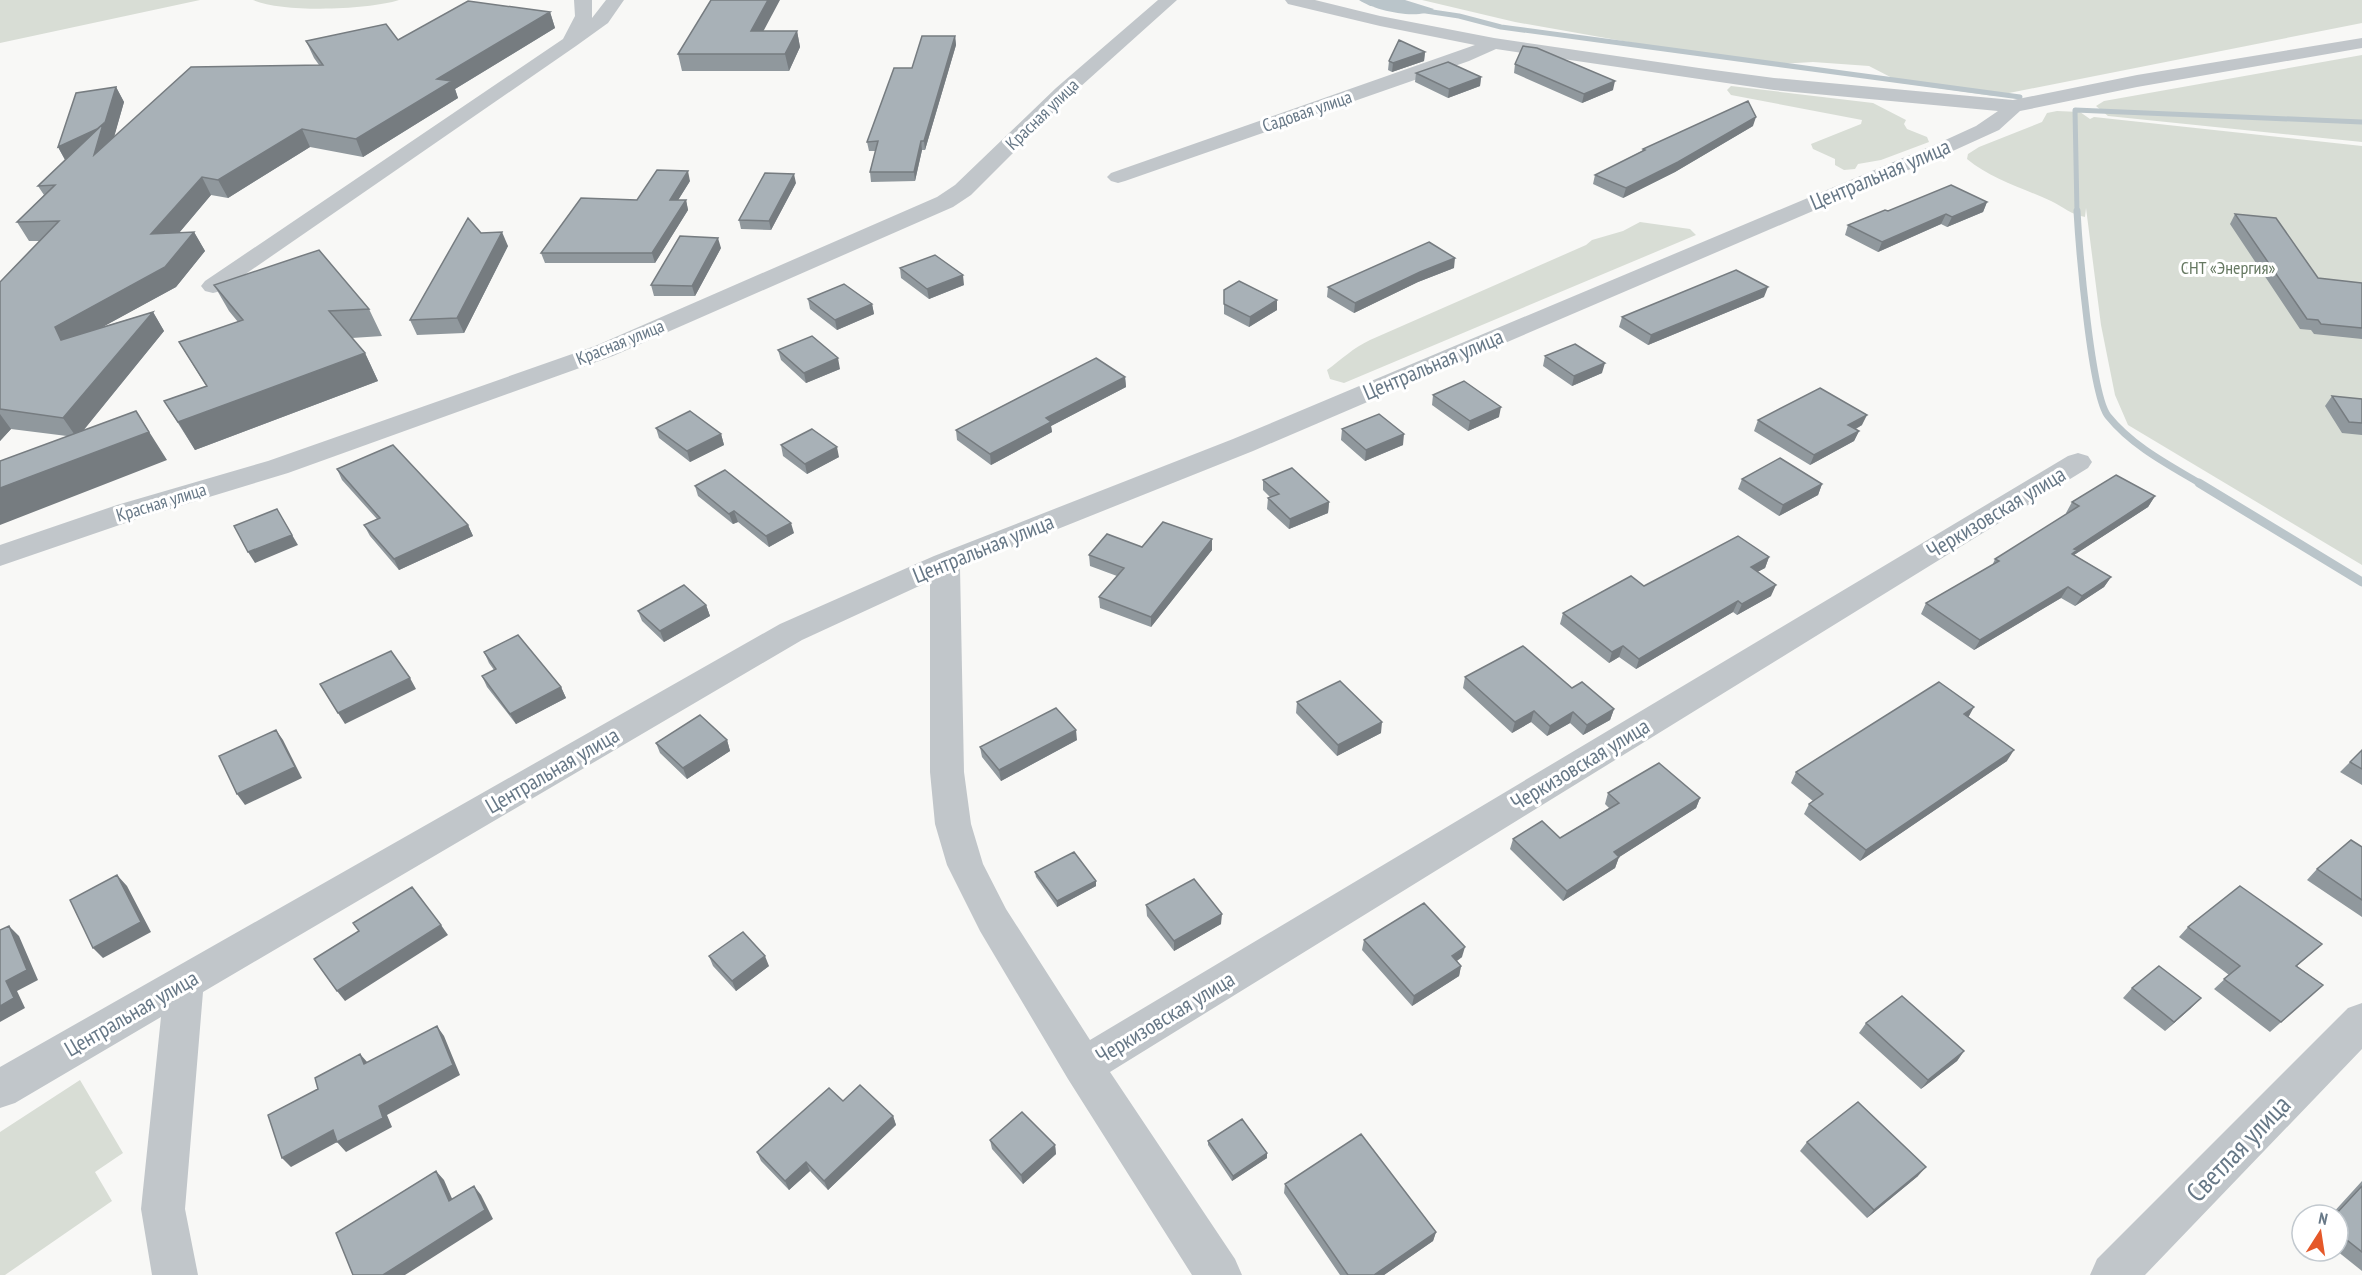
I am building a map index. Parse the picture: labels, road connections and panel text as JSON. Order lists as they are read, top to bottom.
{
  "streets": {
    "street": [
      "Садовая улица",
      "Красная улица",
      "Центральная улица",
      "Черкизовская улица",
      "Светлая улица"
    ]
  },
  "parks": ["СНТ «Энергия»"],
  "north": "top"
}
